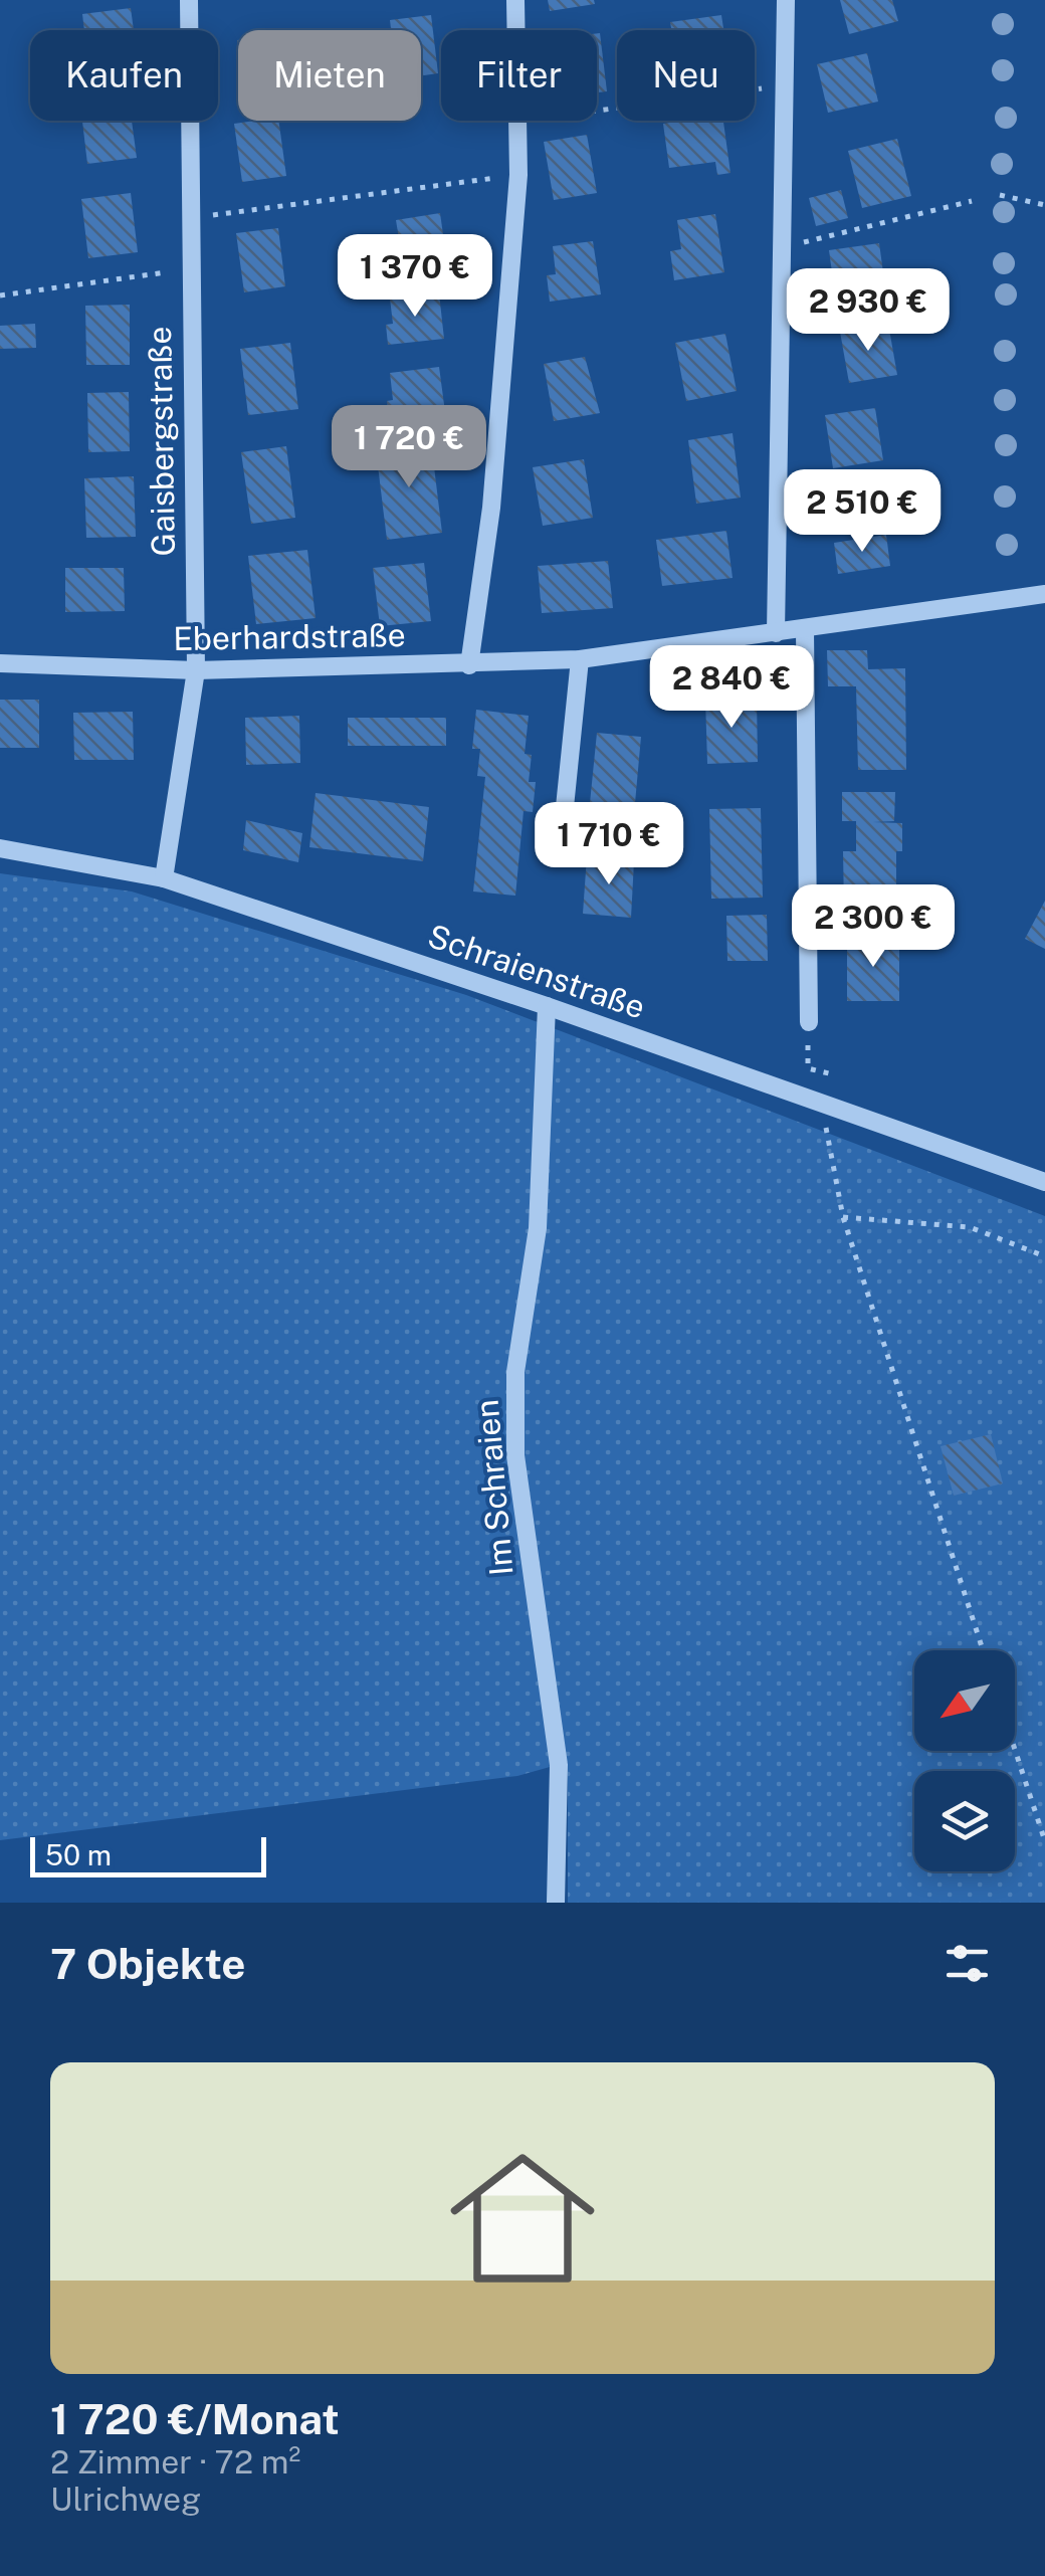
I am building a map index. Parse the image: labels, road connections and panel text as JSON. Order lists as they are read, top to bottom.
{
  "streets": {
    "street": [
      "Gaisbergstraße",
      "Eberhardstraße",
      "Schraienstraße",
      "Im Schraien"
    ]
  },
  "crossings": [
    ["Gaisbergstraße", "Eberhardstraße"],
    ["Gaisbergstraße", "Schraienstraße"],
    ["Schraienstraße", "Im Schraien"]
  ],
  "scale_bar": "50 m",
  "north": "bottom left",
  "page": {
    "chip": [
      "Kaufen",
      "Mieten",
      "Filter",
      "Neu"
    ],
    "price": [
      "1 370 €",
      "2 930 €",
      "1 720 €",
      "2 510 €",
      "2 840 €",
      "1 710 €",
      "2 300 €"
    ],
    "scale": "50 m",
    "heading": "7 Objekte",
    "list": [
      {
        "name": "1 720 €/Monat",
        "note": "2 Zimmer · 72 m² · Ulrichweg"
      }
    ]
  }
}
